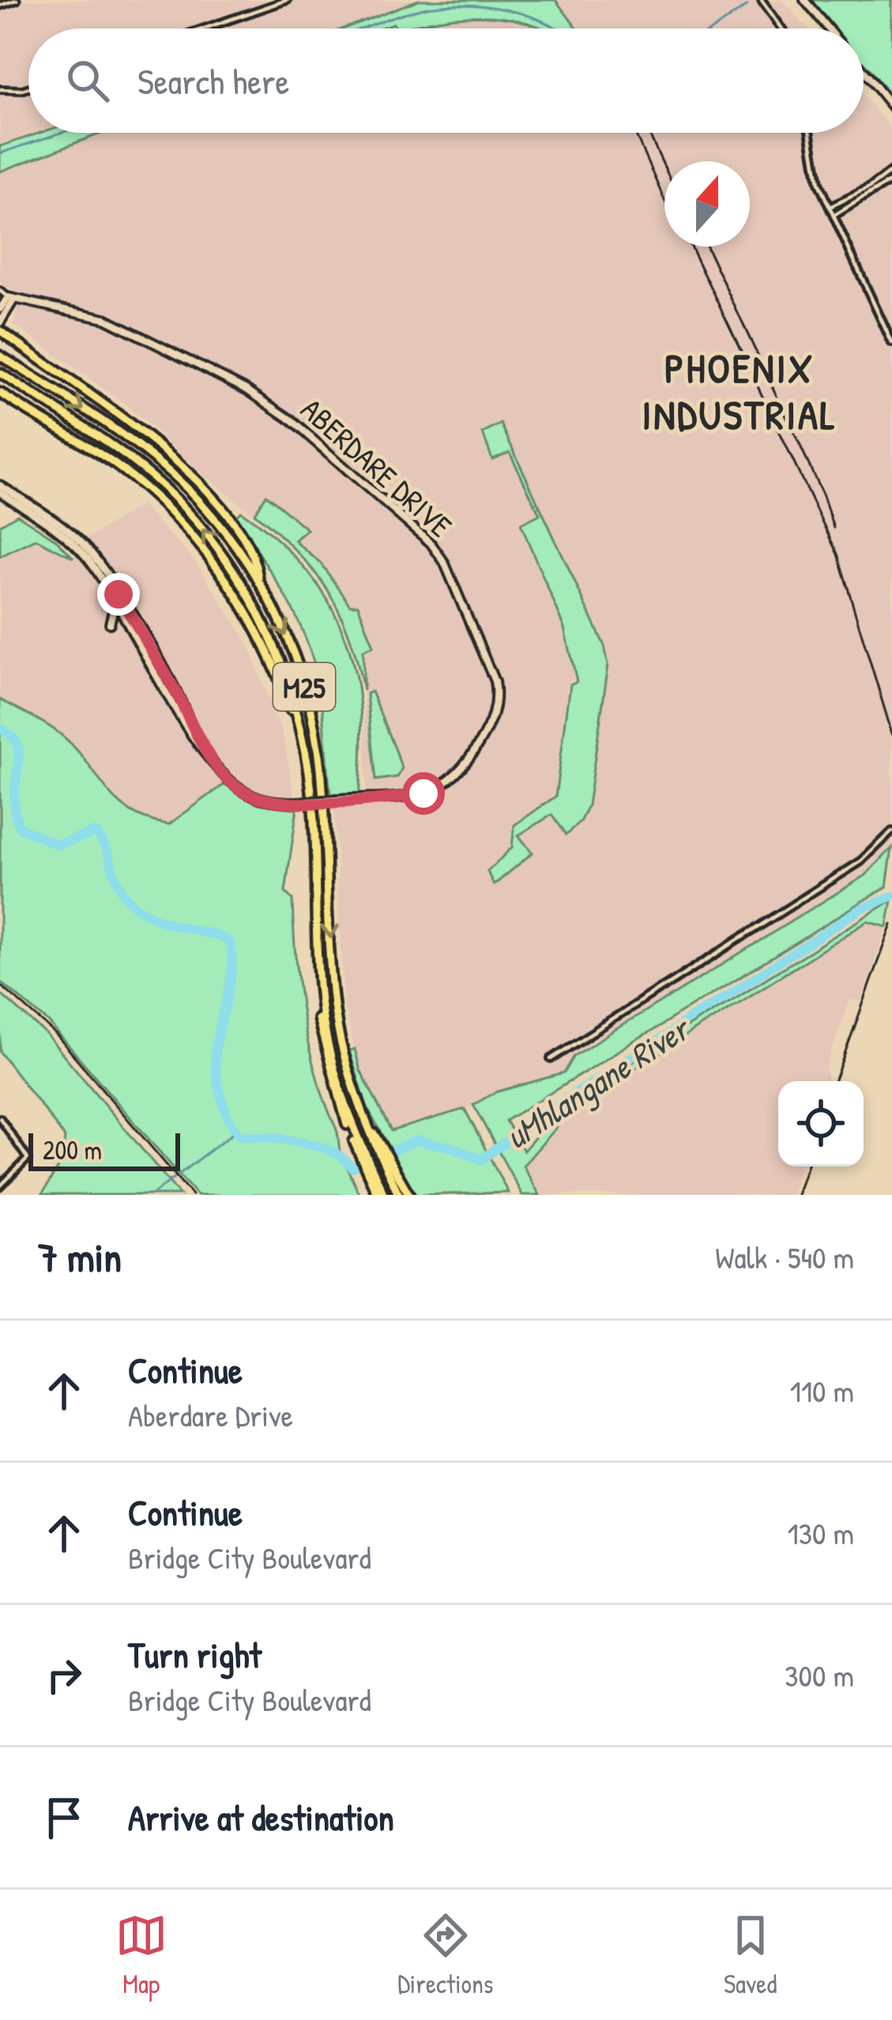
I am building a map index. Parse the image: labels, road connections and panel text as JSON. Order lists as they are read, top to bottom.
{
  "streets": {
    "main road": ["M25"],
    "street": ["ABERDARE DRIVE"]
  },
  "districts": ["PHOENIX INDUSTRIAL"],
  "water": ["uMhlangane River"],
  "scale_bar": "200 m",
  "north": "top",
  "page": {
    "search": "Search here",
    "scale": "200 m",
    "heading": ["7 min", "Walk · 540 m"],
    "list": [
      ["Continue", "Aberdare Drive", "110 m"],
      ["Continue", "Bridge City Boulevard", "130 m"],
      ["Turn right", "Bridge City Boulevard", "300 m"],
      "Arrive at destination"
    ],
    "nav": ["Map", "Directions", "Saved"]
  }
}
